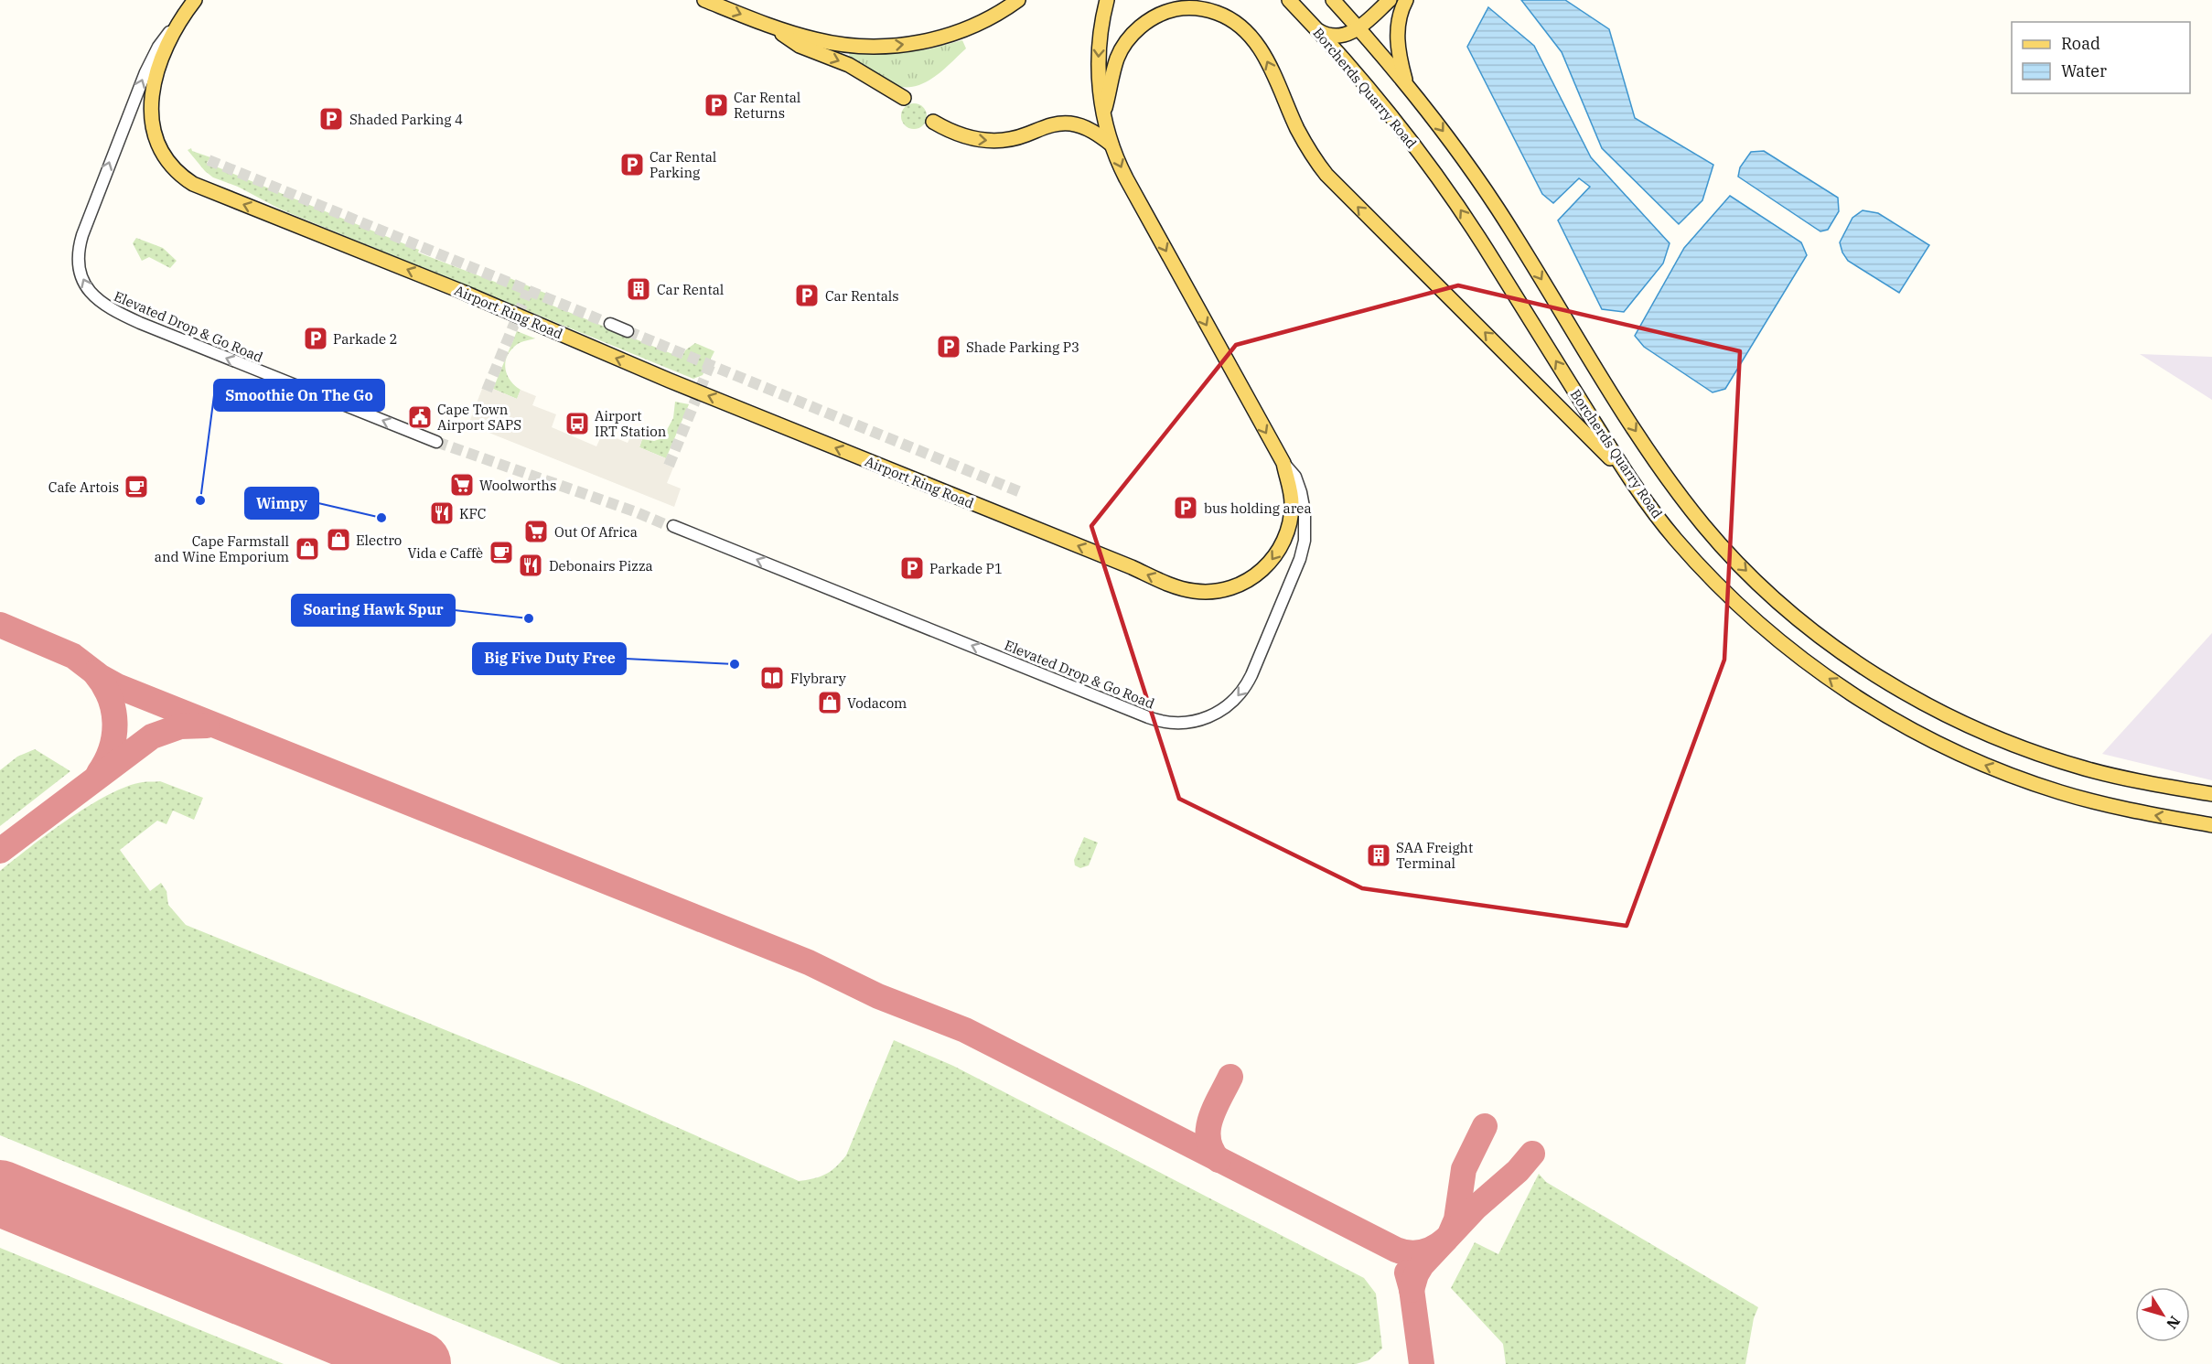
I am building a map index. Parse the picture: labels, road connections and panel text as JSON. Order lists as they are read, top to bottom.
{
  "streets": {
    "main road": ["Borcherds Quarry Road", "Airport Ring Road"],
    "street": ["Elevated Drop & Go Road"]
  },
  "crossings": [
    ["Airport Ring Road", "Elevated Drop & Go Road"]
  ],
  "places": {
    "parking": [
      "Car Rental Returns",
      "Shaded Parking 4",
      "Car Rental Parking",
      "Car Rentals",
      "Parkade 2",
      "Shade Parking P3",
      "bus holding area",
      "Parkade P1"
    ],
    "building": ["Car Rental", "SAA Freight Terminal"],
    "public building": ["Cape Town Airport SAPS"],
    "bus stop": ["Airport IRT Station"],
    "supermarket": ["Woolworths", "Out Of Africa"],
    "cafe": ["Cafe Artois", "Vida e Caffè"],
    "other": [
      "Smoothie On The Go",
      "Wimpy",
      "Soaring Hawk Spur",
      "Big Five Duty Free"
    ],
    "restaurant": ["KFC", "Debonairs Pizza"],
    "shop": ["Electro", "Cape Farmstall and Wine Emporium", "Vodacom"],
    "library": ["Flybrary"]
  },
  "legend": ["Road", "Water"],
  "north": "bottom right"
}
